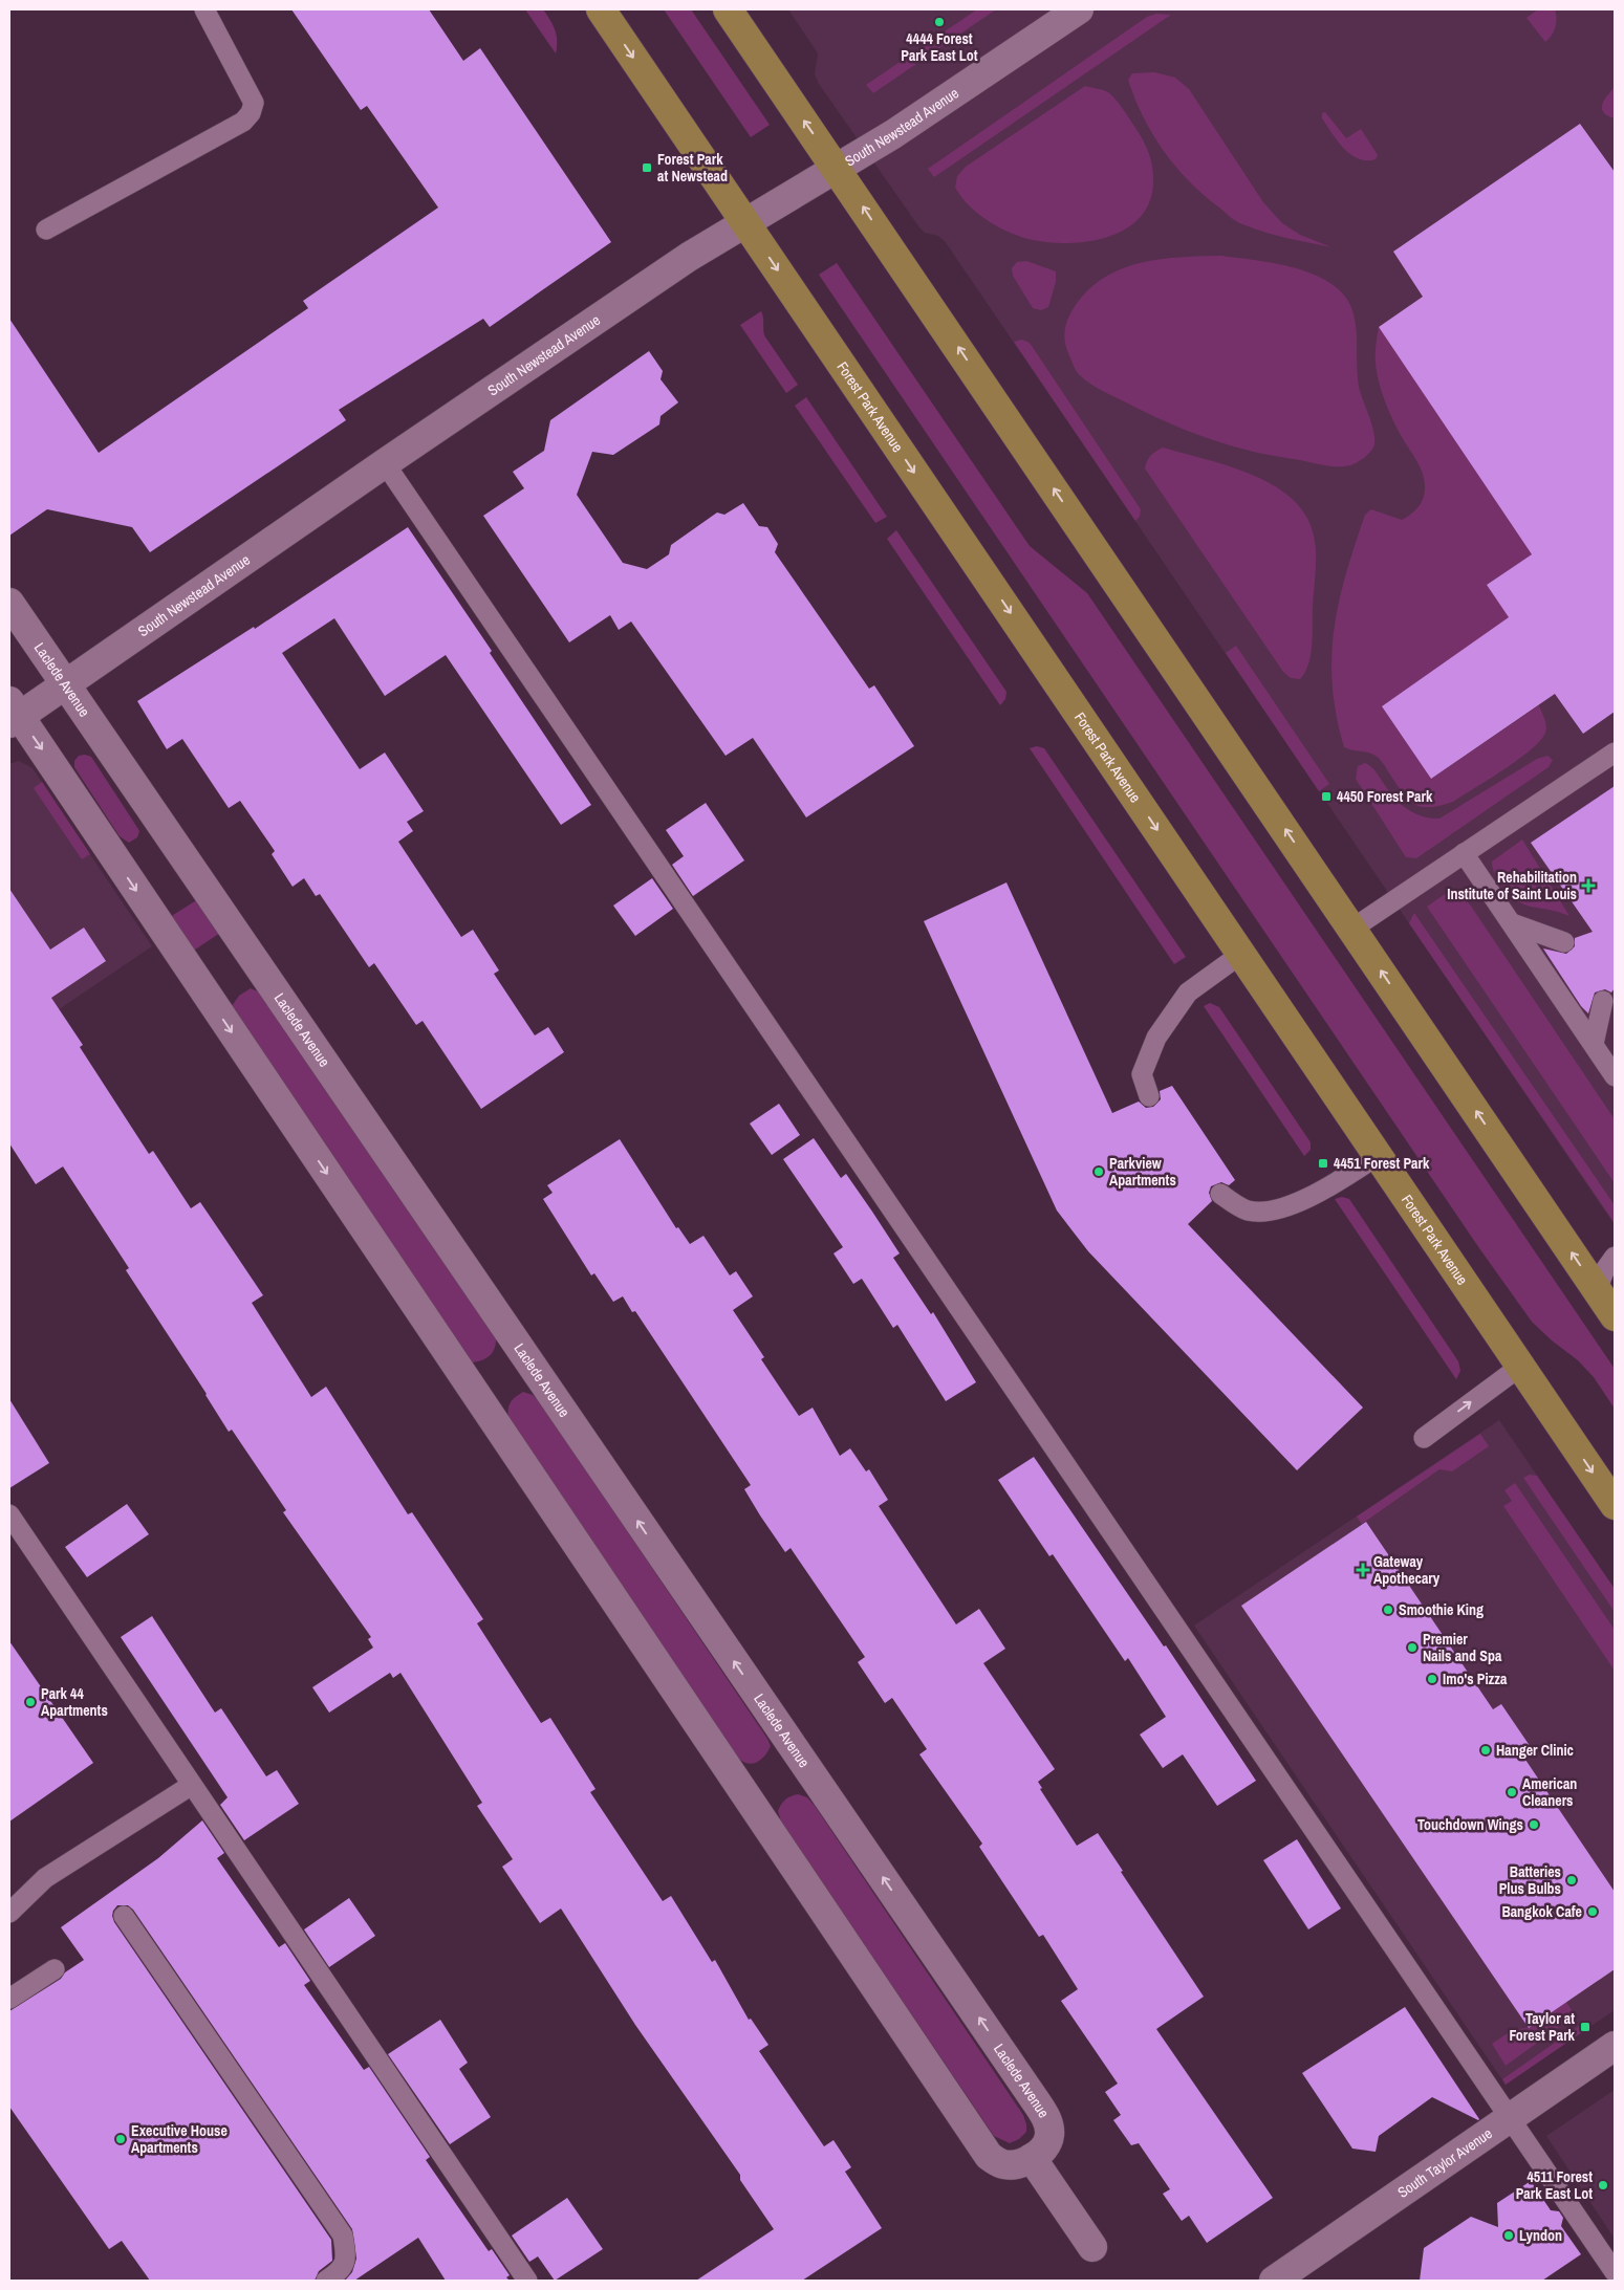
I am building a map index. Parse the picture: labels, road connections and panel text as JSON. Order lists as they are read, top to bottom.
{
  "streets": {
    "main road": ["Forest Park Avenue"],
    "street": ["South Newstead Avenue", "Laclede Avenue", "South Taylor Avenue"]
  },
  "crossings": [
    ["South Newstead Avenue", "Forest Park Avenue"],
    ["South Newstead Avenue", "Laclede Avenue"]
  ],
  "places": {
    "other": [
      "4444 Forest Park East Lot",
      "Parkview Apartments",
      "Smoothie King",
      "Premier Nails and Spa",
      "Imo's Pizza",
      "Park 44 Apartments",
      "Hanger Clinic",
      "American Cleaners",
      "Touchdown Wings",
      "Batteries Plus Bulbs",
      "Bangkok Cafe",
      "Executive House Apartments",
      "4511 Forest Park East Lot",
      "Lyndon"
    ],
    "transit": [
      "Forest Park at Newstead",
      "4450 Forest Park",
      "4451 Forest Park",
      "Taylor at Forest Park"
    ],
    "health": ["Rehabilitation Institute of Saint Louis", "Gateway Apothecary"]
  }
}
